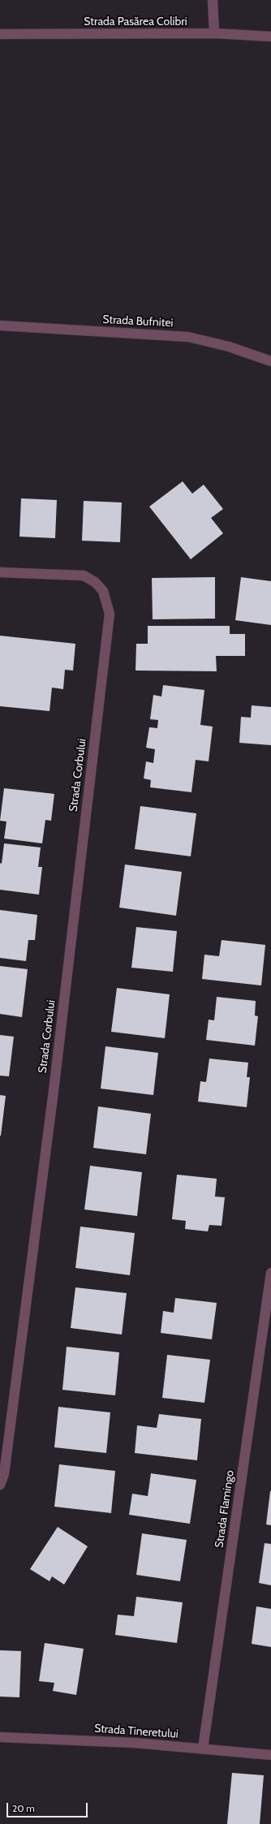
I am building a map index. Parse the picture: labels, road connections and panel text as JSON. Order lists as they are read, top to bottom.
{
  "streets": {
    "street": [
      "Strada Pasărea Colibri",
      "Strada Bufnitei",
      "Strada Corbului",
      "Strada Flamingo",
      "Strada Tineretului"
    ]
  },
  "crossings": [
    ["Strada Flamingo", "Strada Tineretului"]
  ],
  "scale_bar": "20 m"
}
